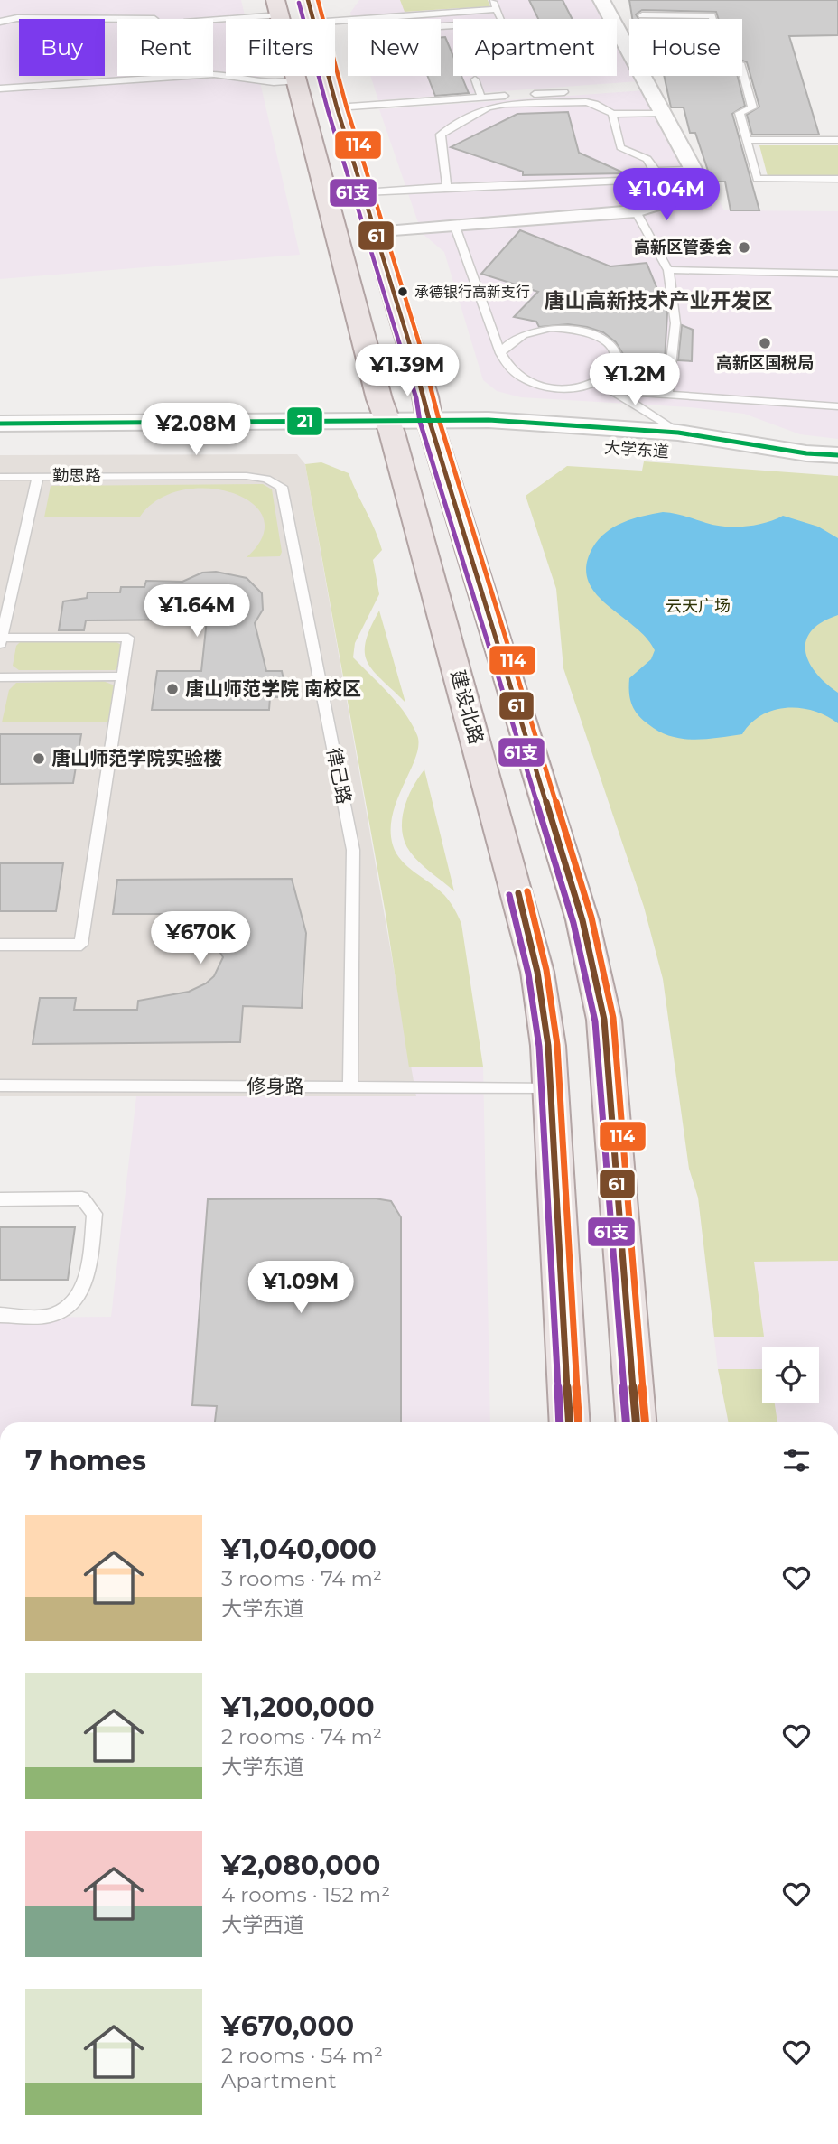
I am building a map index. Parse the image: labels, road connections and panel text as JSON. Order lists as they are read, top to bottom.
{
  "streets": {
    "main road": ["大学东道", "建设北路"],
    "lane": ["勤思路", "律己路", "修身路"]
  },
  "crossings": [
    ["勤思路", "律己路"],
    ["建设北路", "修身路"],
    ["律己路", "修身路"]
  ],
  "districts": ["唐山高新技术产业开发区"],
  "parks": ["云天广场"],
  "places": [
    "高新区管委会",
    "承德银行高新支行",
    "高新区国税局",
    "唐山师范学院 南校区",
    "唐山师范学院实验楼"
  ],
  "lines": [
    "transit line 61",
    "transit line 114",
    "transit line 61支",
    "transit line 21"
  ],
  "page": {
    "chip": [
      "Buy",
      "Rent",
      "Filters",
      "New",
      "Apartment",
      "House"
    ],
    "price": [
      "¥1.04M",
      "¥1.39M",
      "¥1.2M",
      "¥2.08M",
      "¥1.64M",
      "¥670K",
      "¥1.09M"
    ],
    "heading": "7 homes",
    "list": [
      {
        "name": "¥1,040,000",
        "note": "3 rooms · 74 m² · 大学东道"
      },
      {
        "name": "¥1,200,000",
        "note": "2 rooms · 74 m² · 大学东道"
      },
      {
        "name": "¥2,080,000",
        "note": "4 rooms · 152 m² · 大学西道"
      },
      {
        "name": "¥670,000",
        "note": "2 rooms · 54 m² · Apartment"
      }
    ]
  }
}
